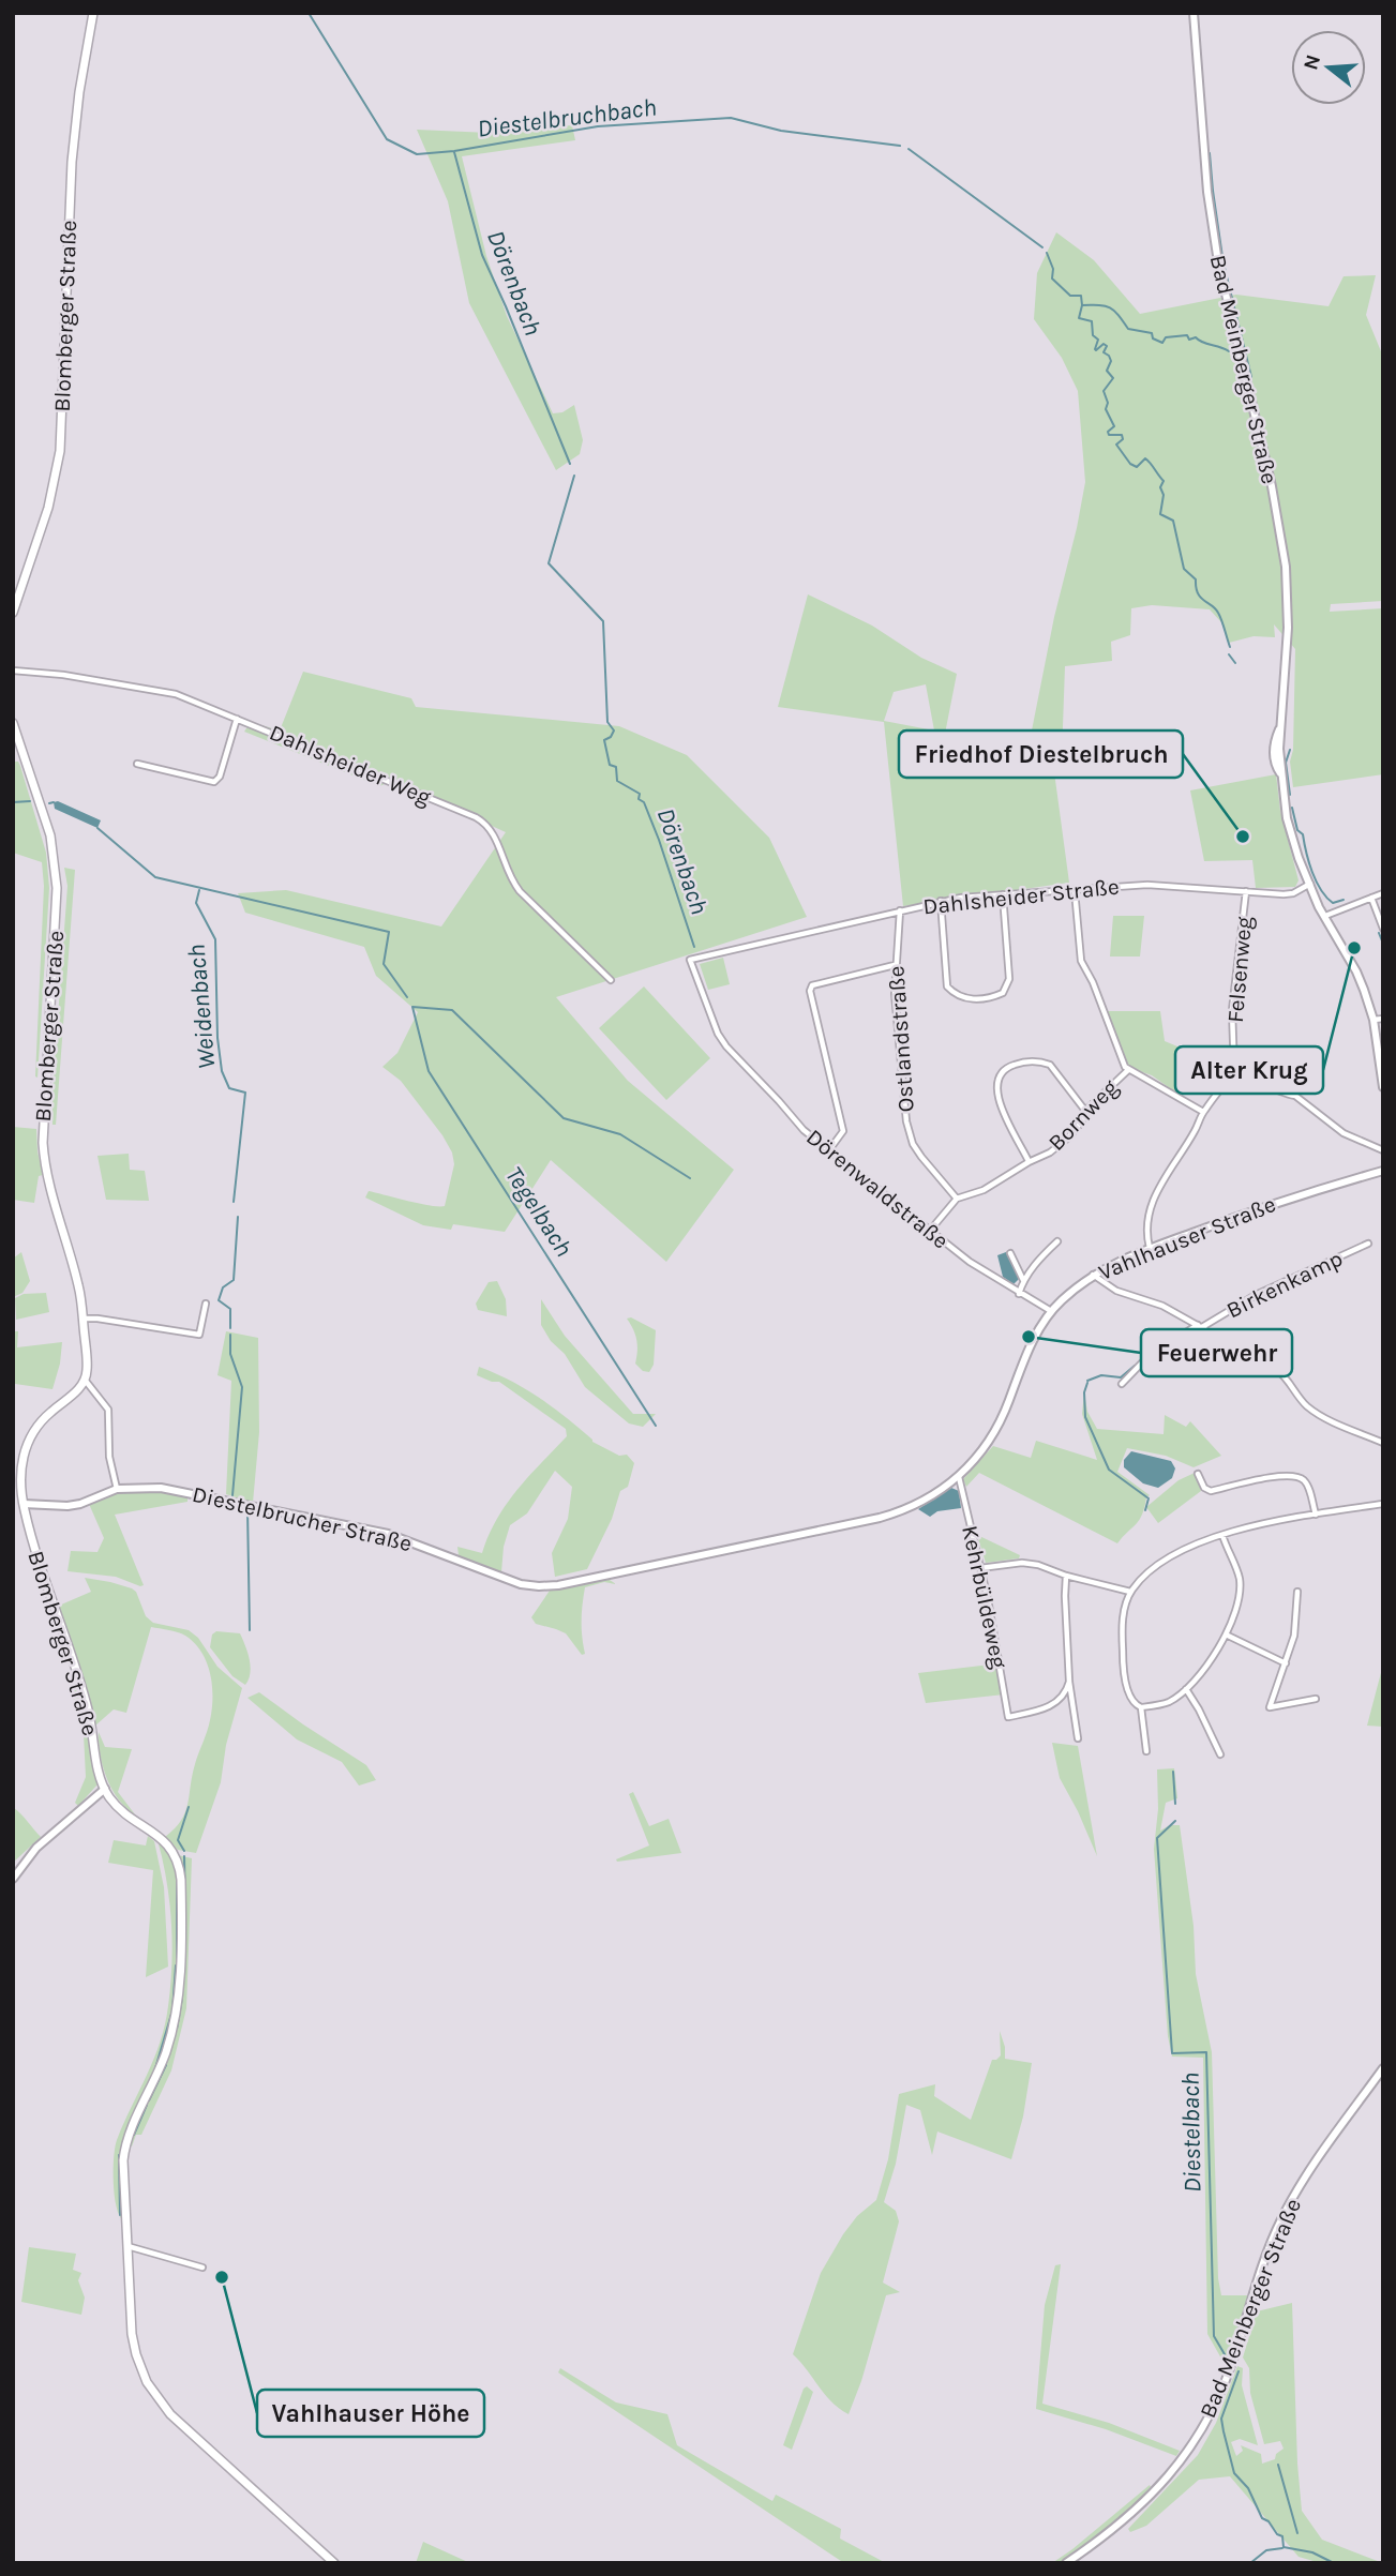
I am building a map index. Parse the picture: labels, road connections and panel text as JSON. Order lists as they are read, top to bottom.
{
  "streets": {
    "main road": ["Blomberger Straße"],
    "street": [
      "Bad Meinberger Straße",
      "Dahlsheider Weg",
      "Dahlsheider Straße",
      "Felsenweg",
      "Ostlandstraße",
      "Bornweg",
      "Dörenwaldstraße",
      "Vahlhauser Straße",
      "Birkenkamp",
      "Diestelbrucher Straße",
      "Kehrbüldeweg"
    ]
  },
  "crossings": [
    ["Blomberger Straße", "Diestelbrucher Straße"],
    ["Bad Meinberger Straße", "Dahlsheider Straße"],
    ["Dahlsheider Straße", "Felsenweg"],
    ["Dahlsheider Straße", "Ostlandstraße"],
    ["Dahlsheider Straße", "Dörenwaldstraße"],
    ["Ostlandstraße", "Bornweg"],
    ["Dörenwaldstraße", "Vahlhauser Straße"],
    ["Vahlhauser Straße", "Diestelbrucher Straße"],
    ["Vahlhauser Straße", "Kehrbüldeweg"]
  ],
  "water": [
    "Diestelbruchbach",
    "Dörenbach",
    "Weidenbach",
    "Tegelbach",
    "Diestelbach"
  ],
  "places": [
    "Friedhof Diestelbruch",
    "Alter Krug",
    "Feuerwehr",
    "Vahlhauser Höhe"
  ],
  "north": "left"
}
